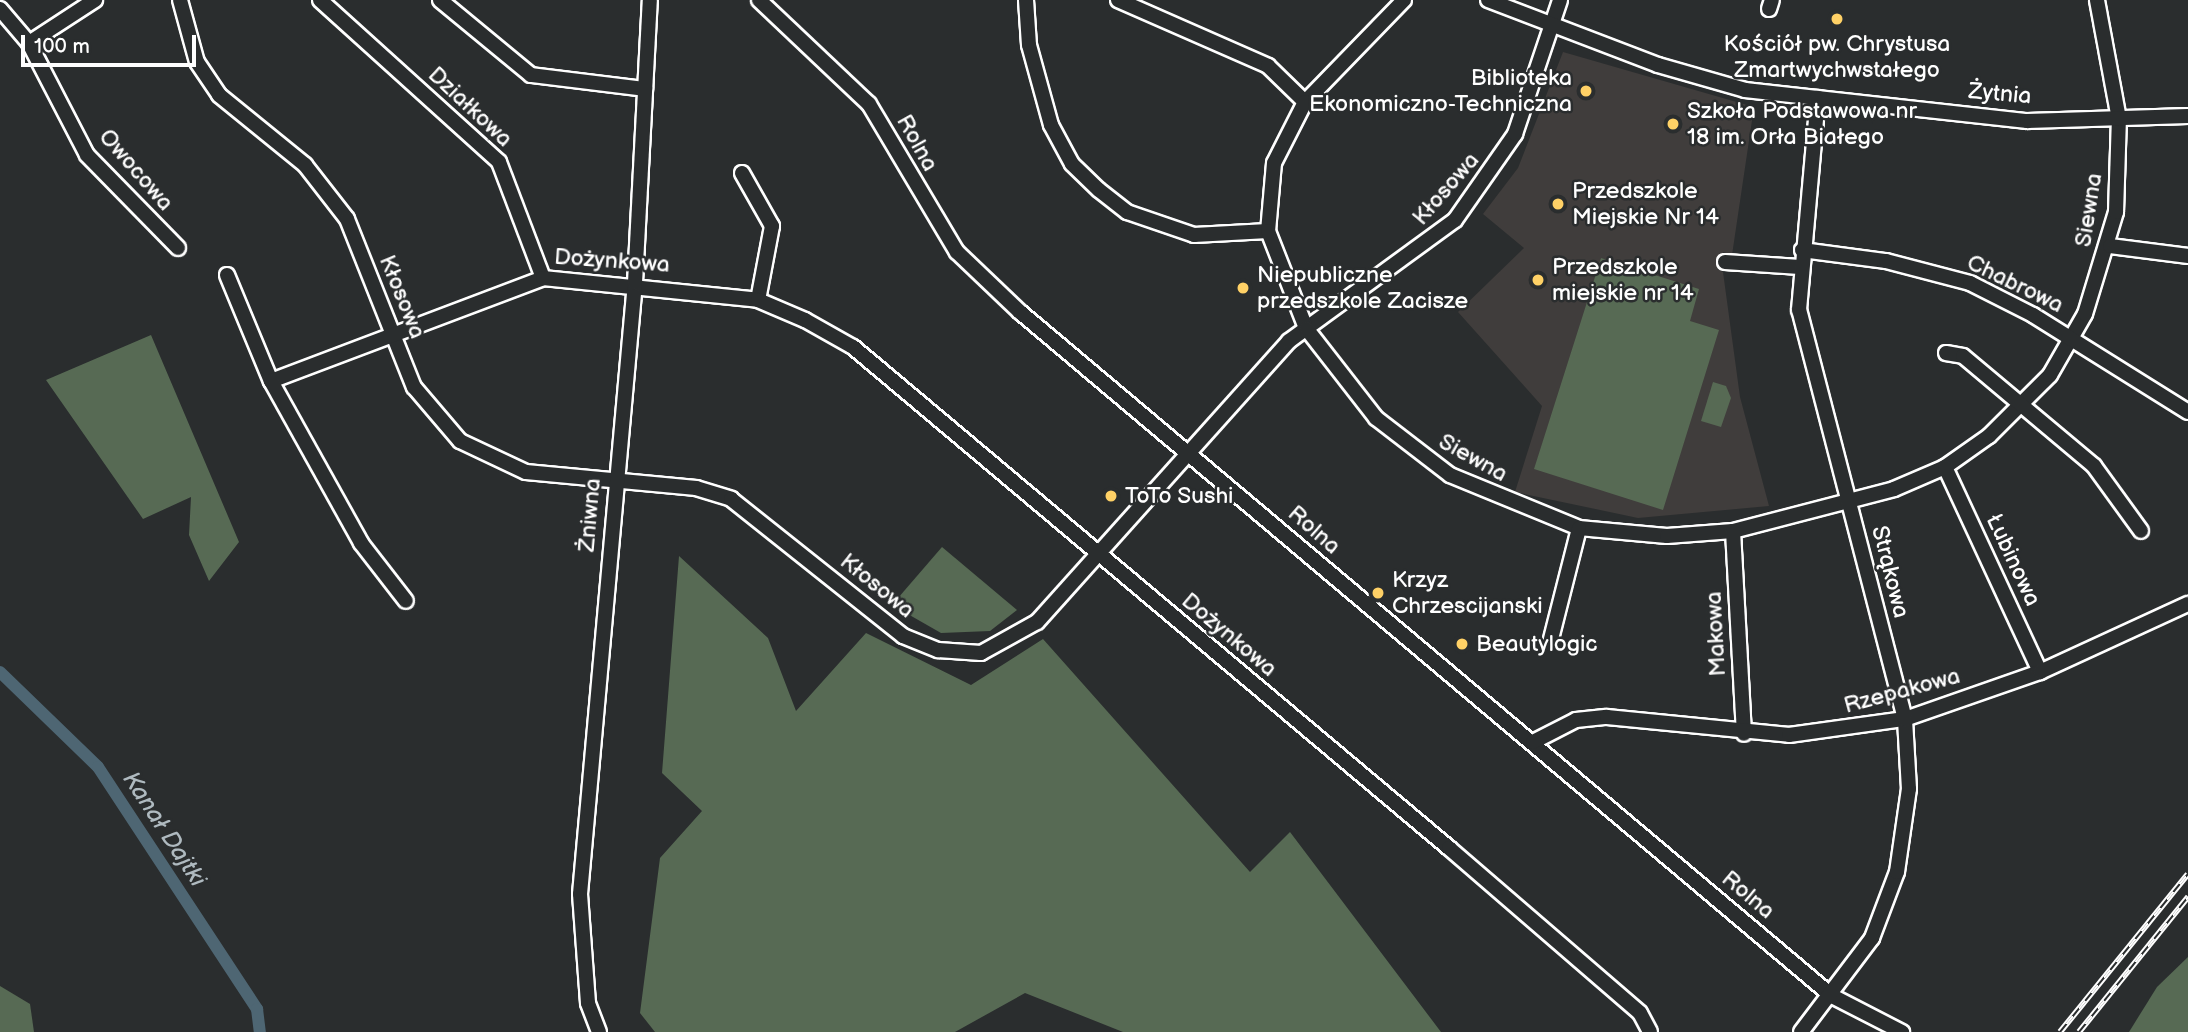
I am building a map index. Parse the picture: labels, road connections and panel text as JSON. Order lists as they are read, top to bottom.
{
  "streets": {
    "street": [
      "Żytnia",
      "Działkowa",
      "Rolna",
      "Owocowa",
      "Kłosowa",
      "Siewna",
      "Dożynkowa",
      "Chabrowa",
      "Żniwna",
      "Łubinowa",
      "Strąkowa",
      "Makowa",
      "Rzepakowa"
    ]
  },
  "crossings": [
    ["Żytnia", "Kłosowa"],
    ["Żytnia", "Siewna"],
    ["Żytnia", "Strąkowa"],
    ["Działkowa", "Dożynkowa"],
    ["Rolna", "Kłosowa"],
    ["Rolna", "Strąkowa"],
    ["Rolna", "Rzepakowa"],
    ["Kłosowa", "Siewna"],
    ["Kłosowa", "Dożynkowa"],
    ["Kłosowa", "Żniwna"],
    ["Siewna", "Chabrowa"],
    ["Siewna", "Łubinowa"],
    ["Siewna", "Strąkowa"],
    ["Siewna", "Makowa"],
    ["Dożynkowa", "Żniwna"],
    ["Chabrowa", "Strąkowa"],
    ["Łubinowa", "Rzepakowa"],
    ["Strąkowa", "Rzepakowa"],
    ["Makowa", "Rzepakowa"]
  ],
  "water": ["Kanał Dajtki"],
  "places": [
    "Kościół pw. Chrystusa Zmartwychwstałego",
    "Biblioteka Ekonomiczno-Techniczna",
    "Szkoła Podstawowa nr 18 im. Orła Białego",
    "Przedszkole Miejskie Nr 14",
    "Przedszkole miejskie nr 14",
    "Niepubliczne przedszkole Zacisze",
    "ToTo Sushi",
    "Krzyz Chrzescijanski",
    "Beautylogic"
  ],
  "scale_bar": "100 m"
}
